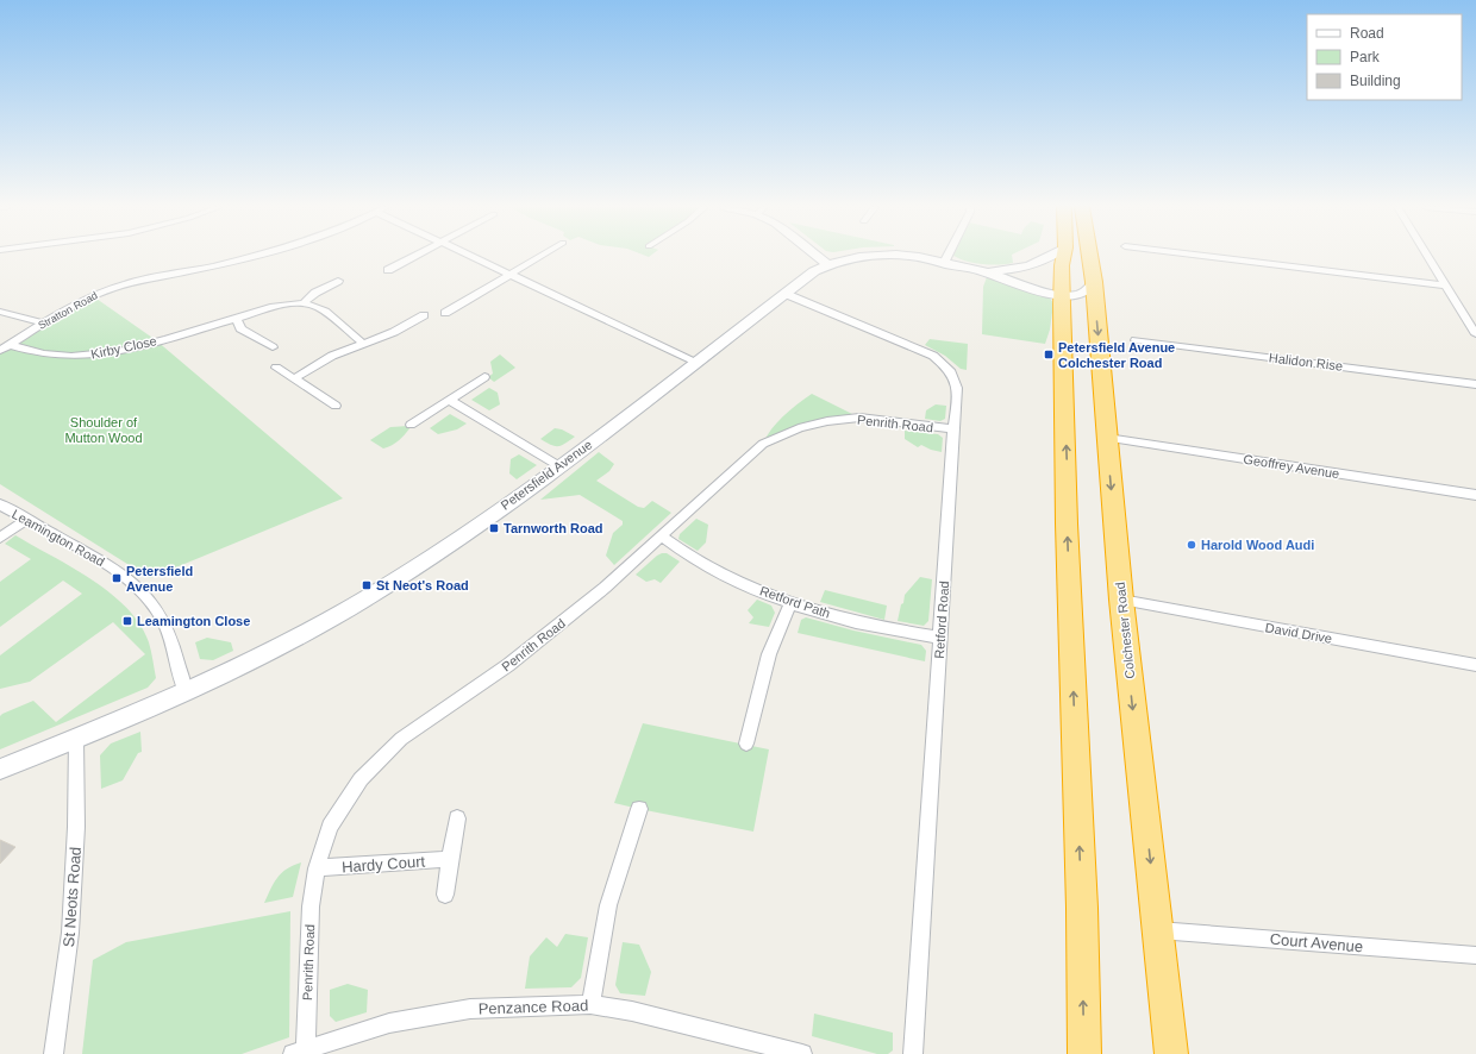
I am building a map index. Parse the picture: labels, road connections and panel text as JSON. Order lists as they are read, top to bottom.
{
  "streets": {
    "highway": ["Colchester Road"],
    "street": [
      "Stratton Road",
      "Kirby Close",
      "Halidon Rise",
      "Penrith Road",
      "Geoffrey Avenue",
      "Petersfield Avenue",
      "Leamington Road",
      "Retford Path",
      "Retford Road",
      "David Drive",
      "Hardy Court",
      "St Neots Road",
      "Court Avenue",
      "Penzance Road"
    ]
  },
  "crossings": [
    ["Stratton Road", "Kirby Close"],
    ["Penrith Road", "Retford Path"],
    ["Penrith Road", "Retford Road"],
    ["Penrith Road", "Hardy Court"],
    ["Penrith Road", "Penzance Road"],
    ["Geoffrey Avenue", "Colchester Road"],
    ["Petersfield Avenue", "Leamington Road"],
    ["Petersfield Avenue", "Retford Road"],
    ["Petersfield Avenue", "Colchester Road"],
    ["Petersfield Avenue", "St Neots Road"],
    ["Retford Path", "Retford Road"],
    ["Colchester Road", "David Drive"],
    ["Colchester Road", "Court Avenue"]
  ],
  "parks": ["Shoulder of Mutton Wood"],
  "places": {
    "transit": [
      "Petersfield Avenue Colchester Road",
      "Tarnworth Road",
      "Petersfield Avenue",
      "St Neot's Road",
      "Leamington Close"
    ],
    "other": ["Harold Wood Audi"]
  },
  "legend": ["Road", "Park", "Building"]
}
